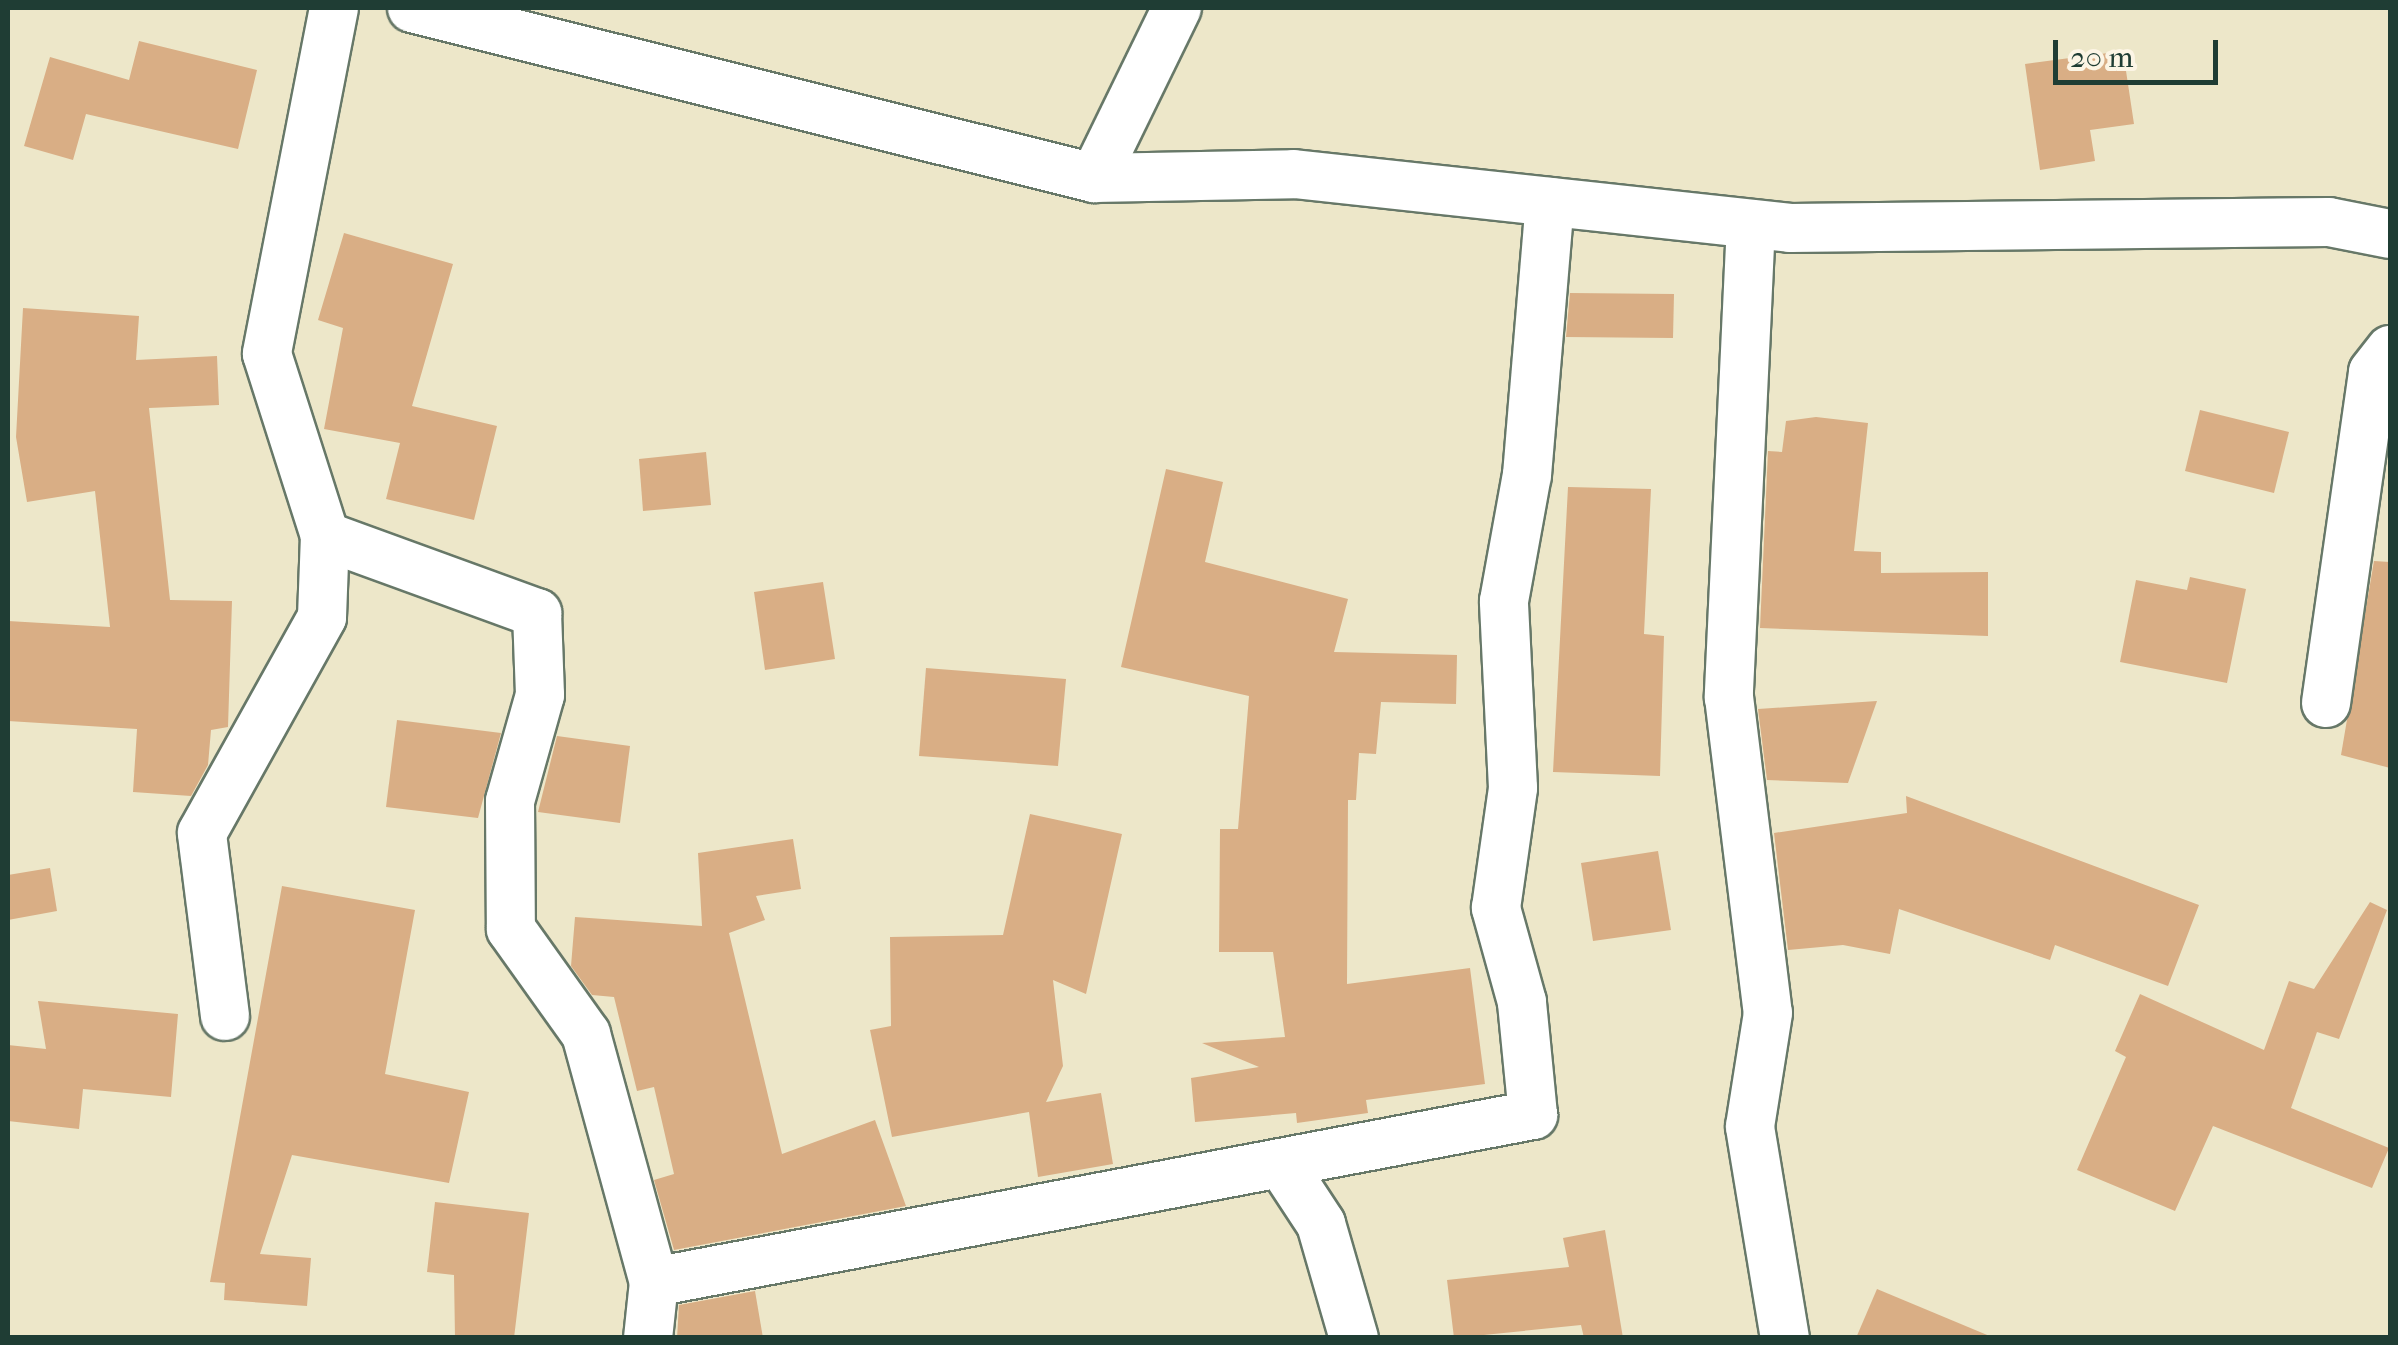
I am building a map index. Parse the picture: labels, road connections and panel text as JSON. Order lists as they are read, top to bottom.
{
  "scale_bar": "20 m"
}
